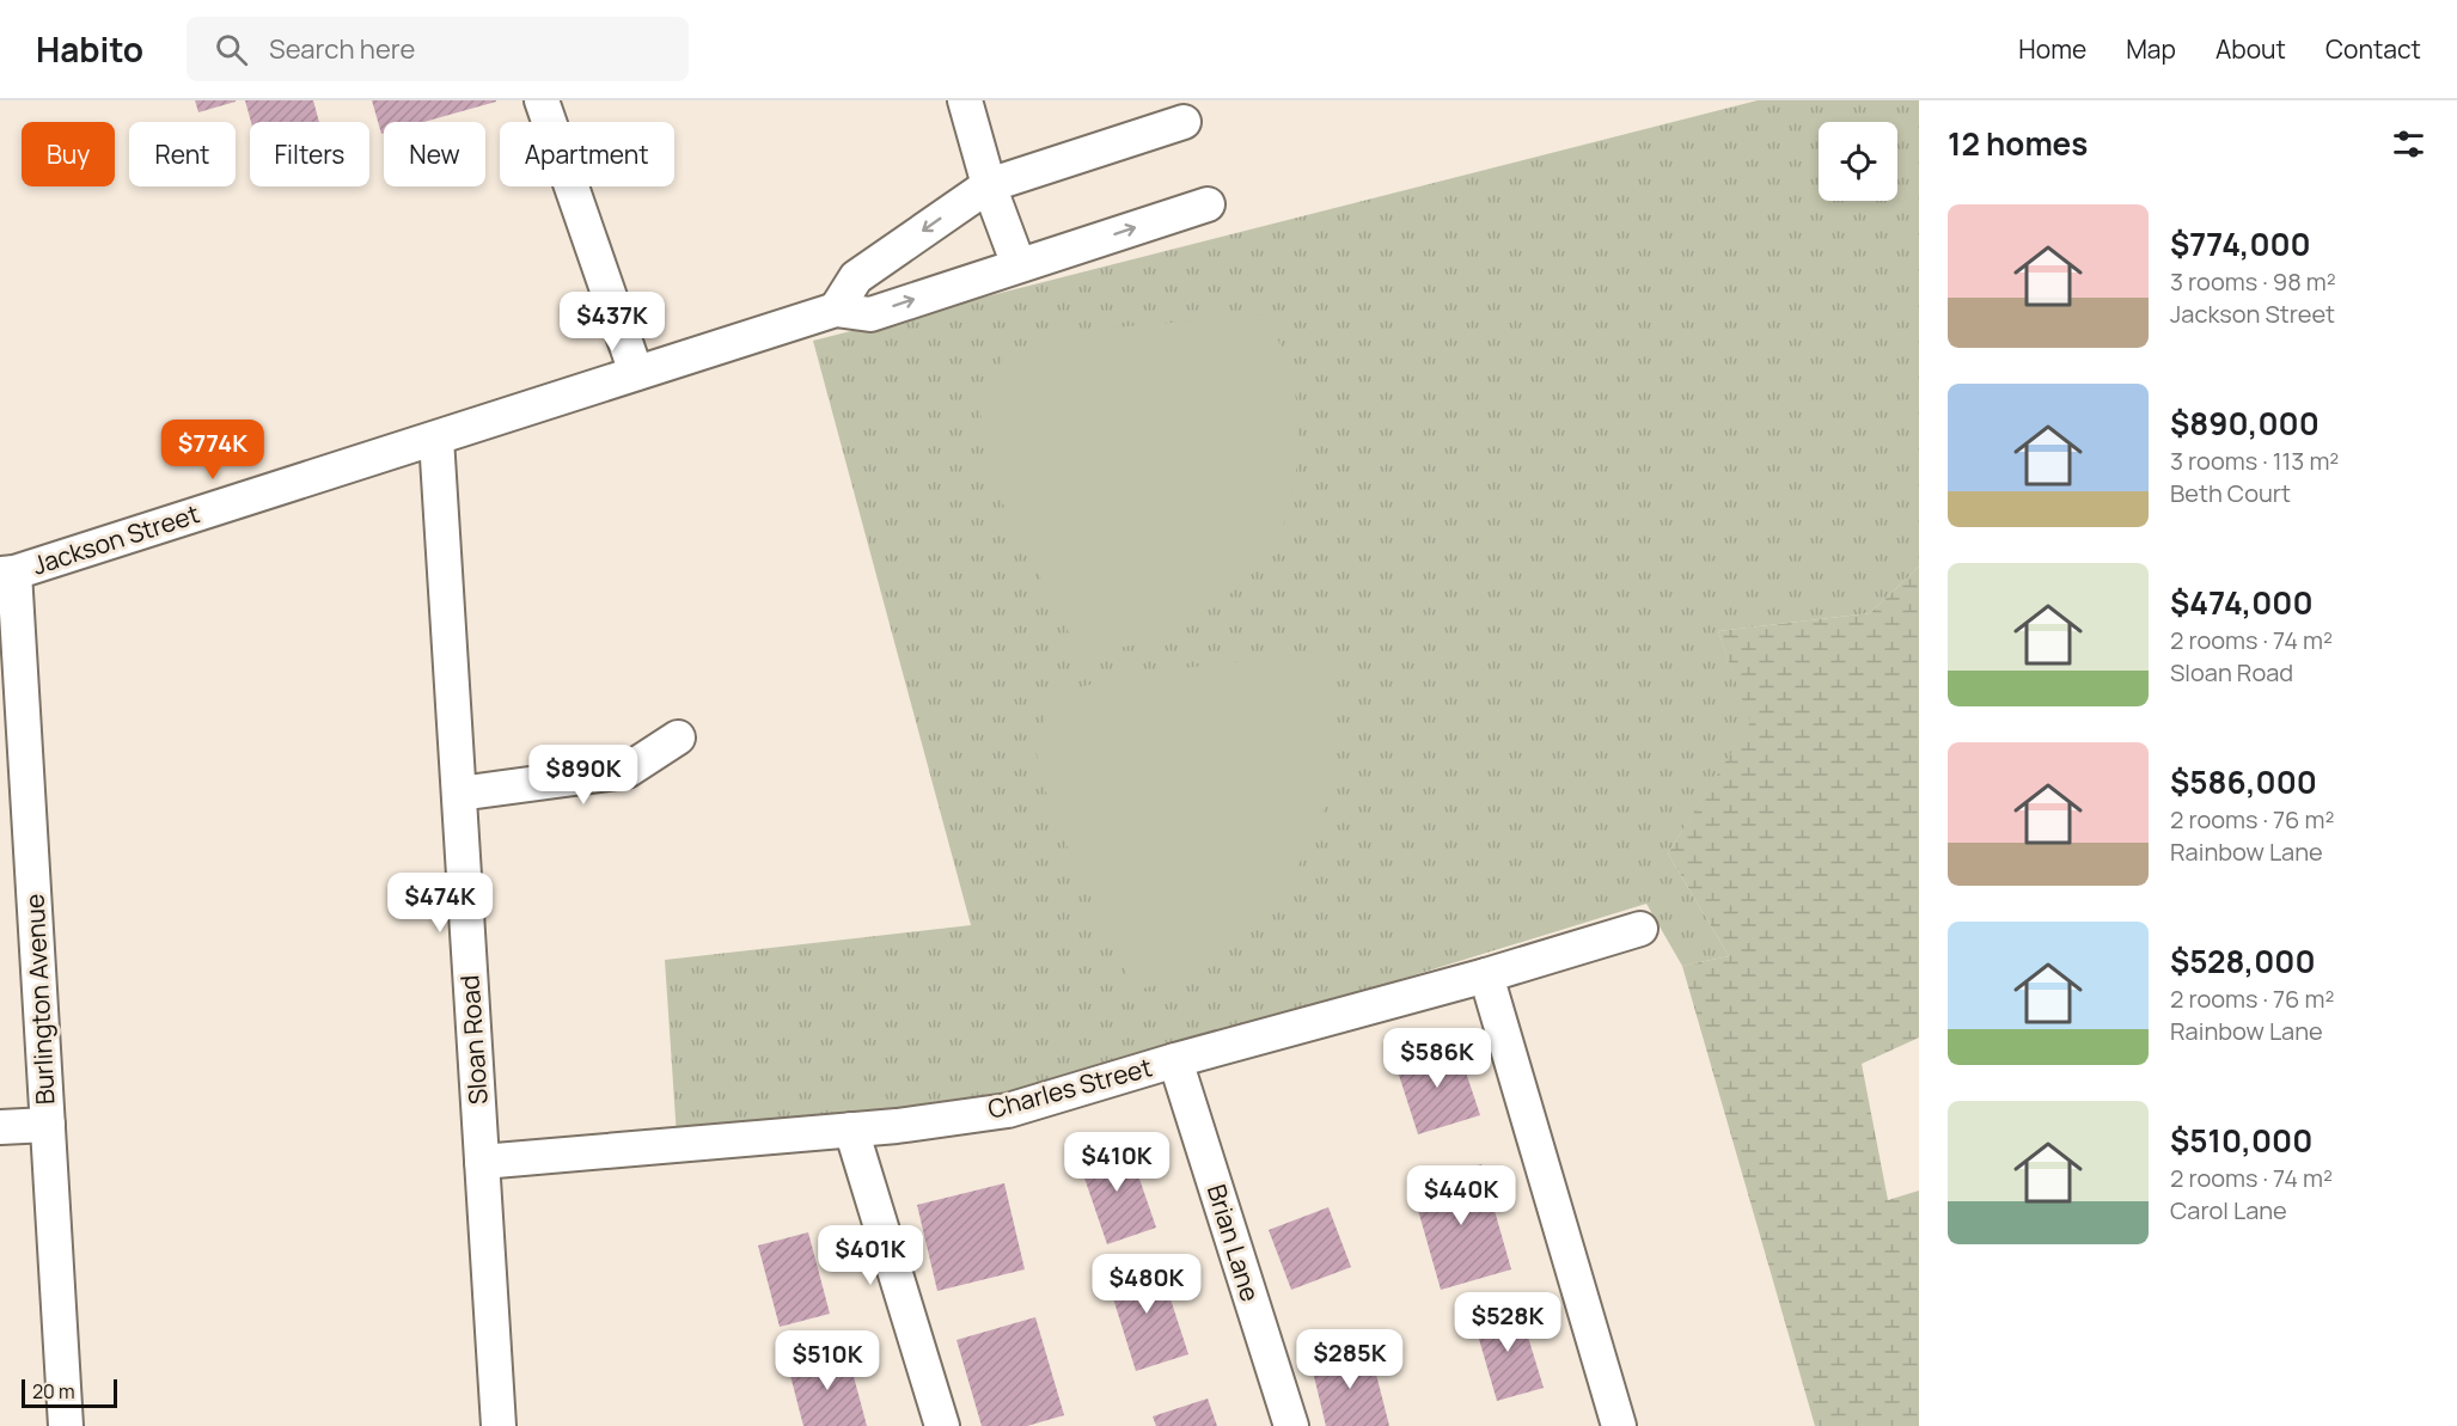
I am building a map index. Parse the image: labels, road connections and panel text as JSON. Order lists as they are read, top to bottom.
{
  "streets": {
    "street": [
      "Jackson Street",
      "Burlington Avenue",
      "Sloan Road",
      "Charles Street",
      "Brian Lane"
    ]
  },
  "crossings": [
    ["Jackson Street", "Burlington Avenue"],
    ["Jackson Street", "Sloan Road"],
    ["Sloan Road", "Charles Street"],
    ["Charles Street", "Brian Lane"]
  ],
  "scale_bar": "20 m",
  "page": {
    "header": "Habito",
    "search": "Search here",
    "nav": [
      "Home",
      "Map",
      "About",
      "Contact"
    ],
    "heading": "12 homes",
    "chip": [
      "Buy",
      "Rent",
      "Filters",
      "New",
      "Apartment"
    ],
    "list": [
      {
        "name": "$774,000",
        "note": "3 rooms · 98 m² · Jackson Street"
      },
      {
        "name": "$890,000",
        "note": "3 rooms · 113 m² · Beth Court"
      },
      {
        "name": "$474,000",
        "note": "2 rooms · 74 m² · Sloan Road"
      },
      {
        "name": "$586,000",
        "note": "2 rooms · 76 m² · Rainbow Lane"
      },
      {
        "name": "$528,000",
        "note": "2 rooms · 76 m² · Rainbow Lane"
      },
      {
        "name": "$510,000",
        "note": "2 rooms · 74 m² · Carol Lane"
      }
    ],
    "price": [
      "$437K",
      "$774K",
      "$890K",
      "$474K",
      "$586K",
      "$410K",
      "$440K",
      "$401K",
      "$480K",
      "$528K",
      "$285K",
      "$510K"
    ],
    "scale": "20 m"
  }
}
